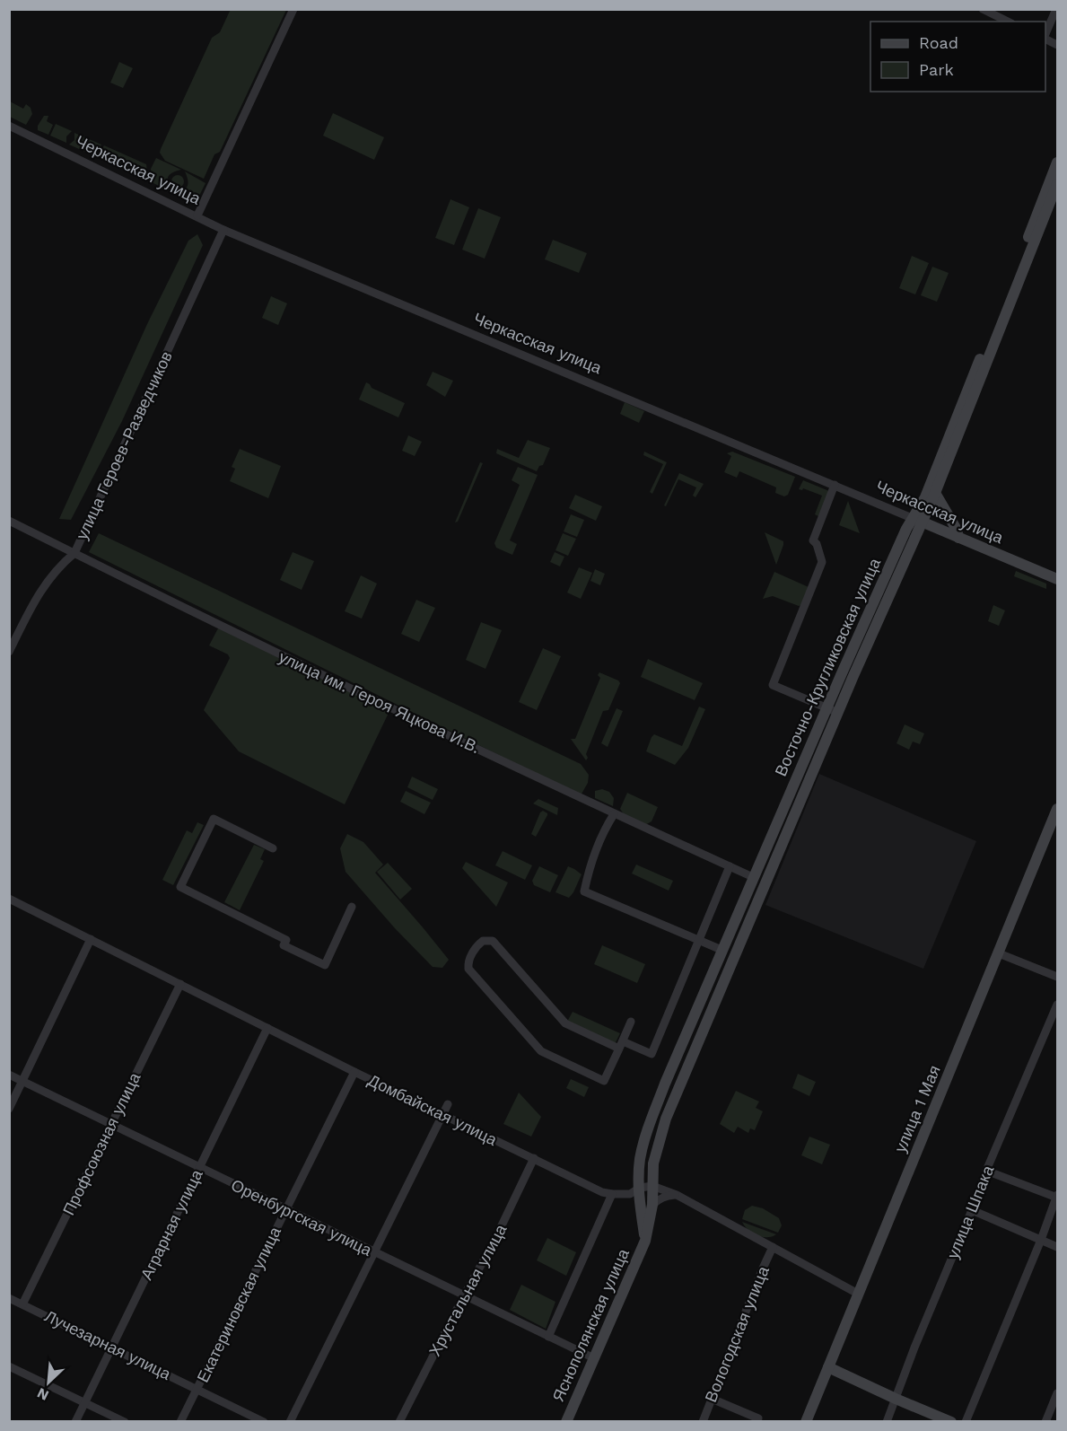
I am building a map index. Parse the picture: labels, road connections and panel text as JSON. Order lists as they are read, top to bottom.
{
  "streets": {
    "street": [
      "Черкасская улица",
      "улица Героев-Разведчиков",
      "Восточно-Кругликовская улица",
      "улица им. Героя Яцкова И.В.",
      "улица 1 Мая",
      "Домбайская улица",
      "Профсоюзная улица",
      "улица Шпака",
      "Оренбургская улица",
      "Аграрная улица",
      "Хрустальная улица",
      "Екатериновская улица",
      "Яснополянская улица",
      "Вологодская улица",
      "Лучезарная улица"
    ]
  },
  "crossings": [
    ["Черкасская улица", "улица Героев-Разведчиков"],
    ["Черкасская улица", "Восточно-Кругликовская улица"],
    ["улица Героев-Разведчиков", "улица им. Героя Яцкова И.В."],
    ["Восточно-Кругликовская улица", "улица им. Героя Яцкова И.В."],
    ["Восточно-Кругликовская улица", "Яснополянская улица"],
    ["Домбайская улица", "Профсоюзная улица"],
    ["Домбайская улица", "Аграрная улица"],
    ["Домбайская улица", "Хрустальная улица"],
    ["Домбайская улица", "Екатериновская улица"],
    ["Профсоюзная улица", "Оренбургская улица"],
    ["Профсоюзная улица", "Лучезарная улица"],
    ["Оренбургская улица", "Аграрная улица"],
    ["Оренбургская улица", "Хрустальная улица"],
    ["Оренбургская улица", "Екатериновская улица"],
    ["Оренбургская улица", "Яснополянская улица"],
    ["Аграрная улица", "Лучезарная улица"],
    ["Екатериновская улица", "Лучезарная улица"]
  ],
  "legend": ["Road", "Park"],
  "north": "bottom left"
}
